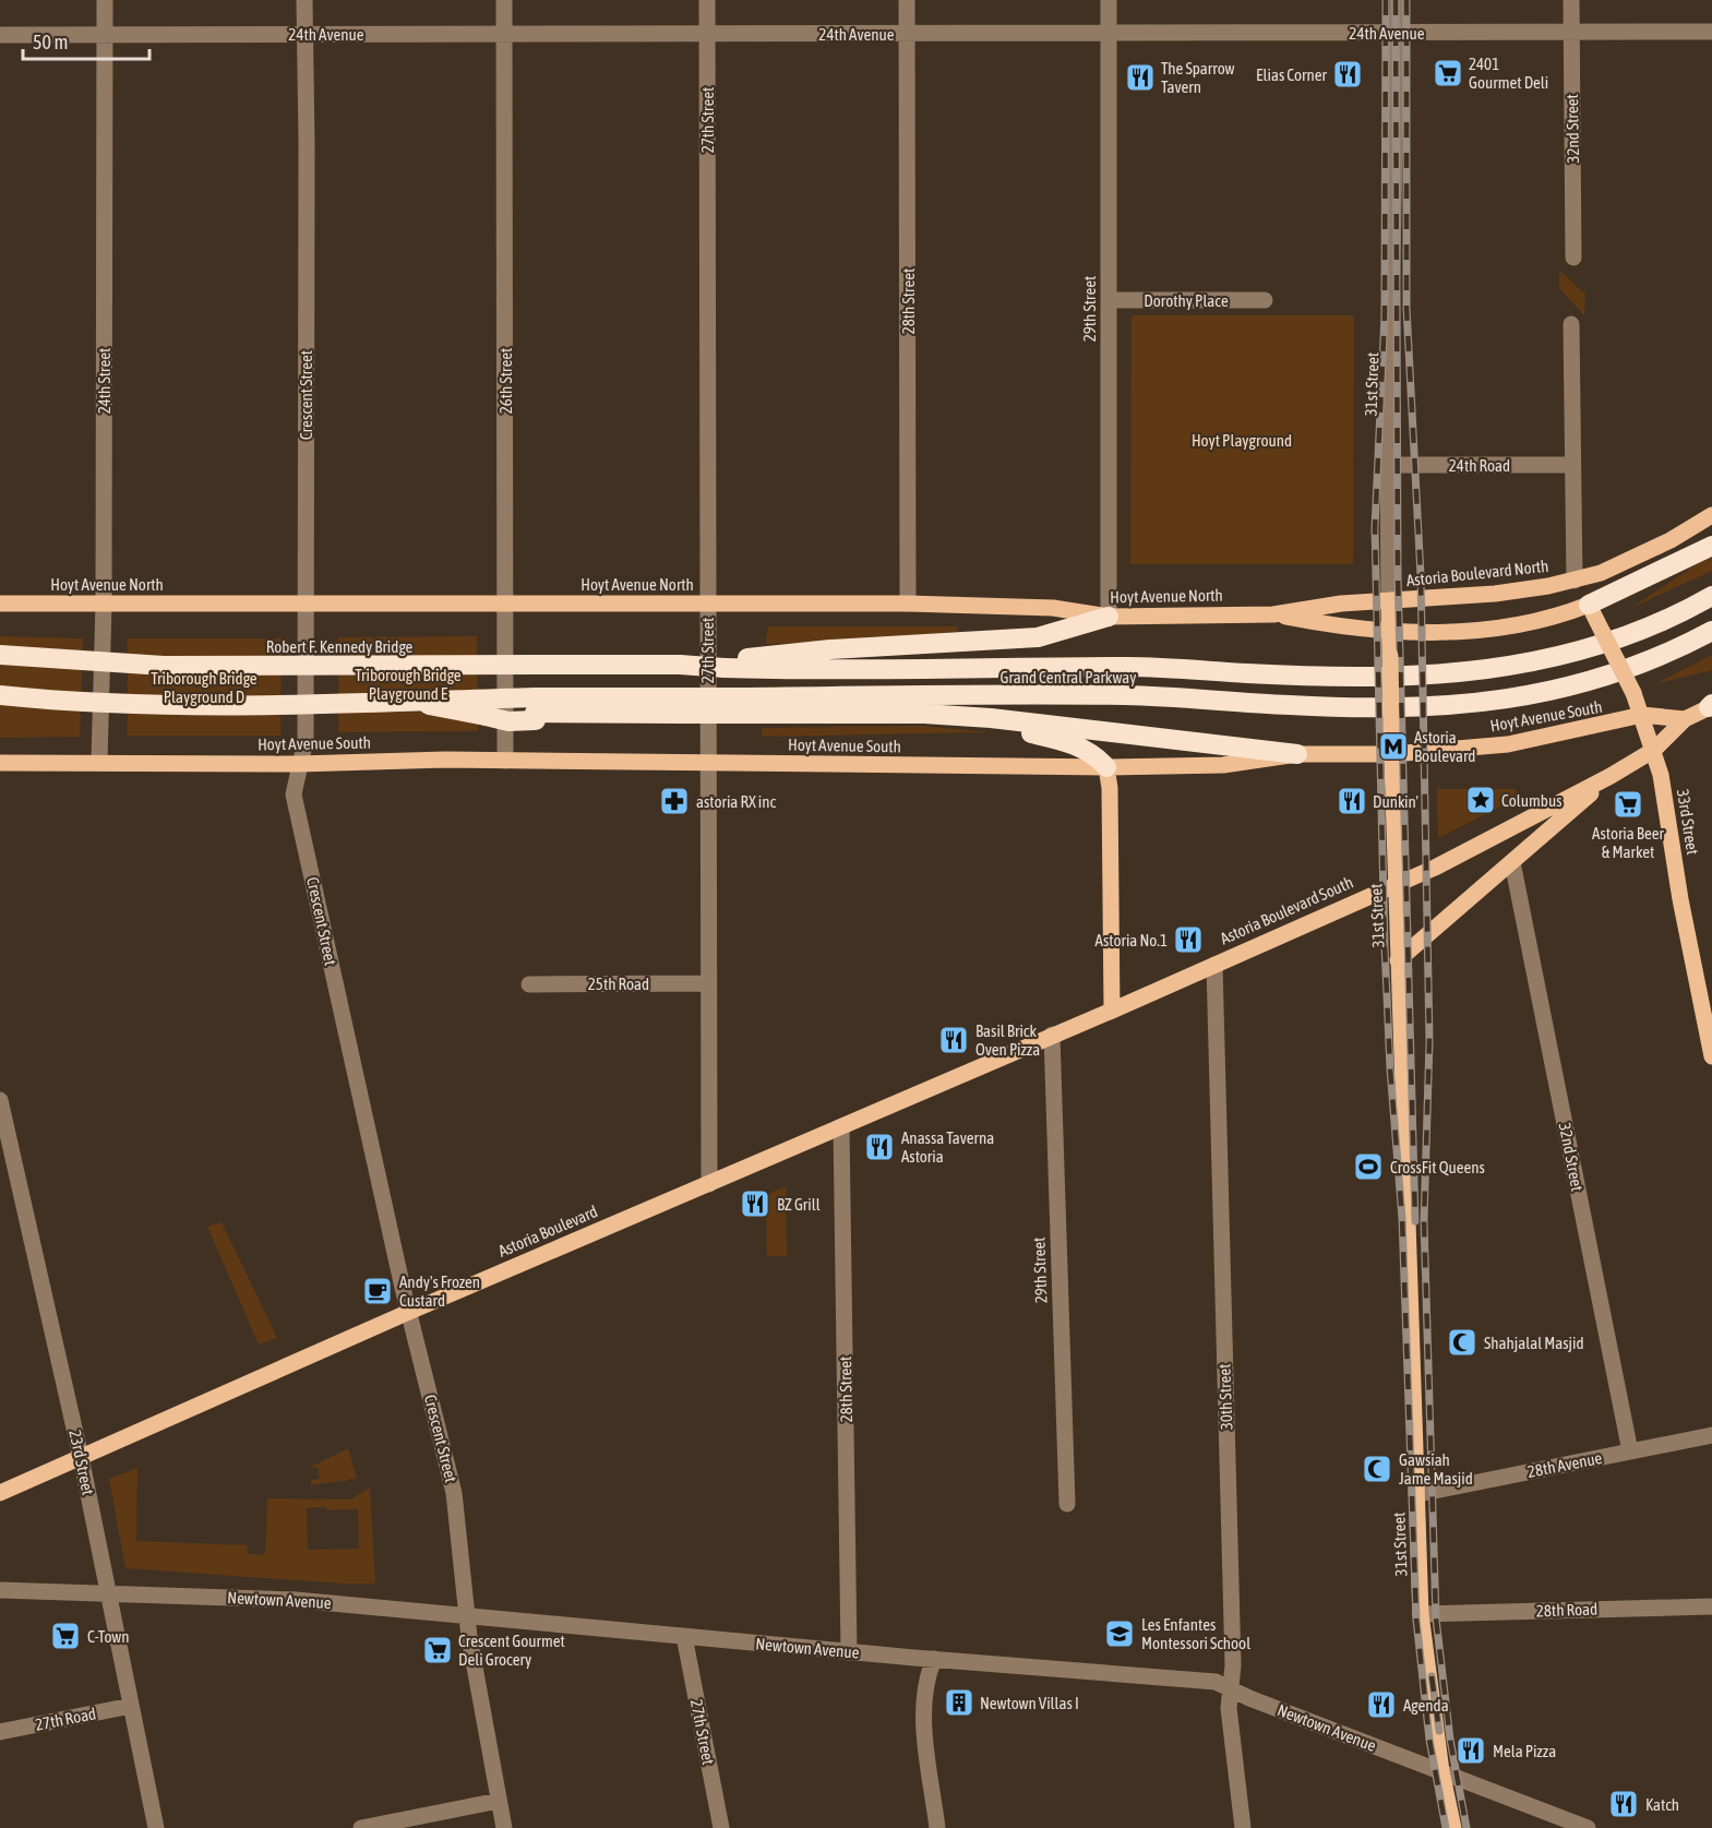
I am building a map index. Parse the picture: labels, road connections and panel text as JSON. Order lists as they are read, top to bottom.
{
  "streets": {
    "highway": ["Robert F. Kennedy Bridge", "Grand Central Parkway"],
    "main road": [
      "31st Street",
      "Astoria Boulevard North",
      "Hoyt Avenue North",
      "Hoyt Avenue South",
      "33rd Street",
      "Astoria Boulevard South",
      "Astoria Boulevard"
    ],
    "street": [
      "24th Avenue",
      "27th Street",
      "32nd Street",
      "Dorothy Place",
      "28th Street",
      "29th Street",
      "24th Street",
      "26th Street",
      "Crescent Street",
      "24th Road",
      "25th Road",
      "30th Street",
      "23rd Street",
      "28th Avenue",
      "Newtown Avenue",
      "28th Road",
      "27th Road"
    ]
  },
  "crossings": [
    ["24th Avenue", "27th Street"],
    ["24th Avenue", "32nd Street"],
    ["24th Avenue", "28th Street"],
    ["24th Avenue", "29th Street"],
    ["24th Avenue", "24th Street"],
    ["24th Avenue", "26th Street"],
    ["24th Avenue", "31st Street"],
    ["24th Avenue", "Crescent Street"],
    ["27th Street", "Hoyt Avenue North"],
    ["27th Street", "Hoyt Avenue South"],
    ["27th Street", "25th Road"],
    ["27th Street", "Astoria Boulevard"],
    ["27th Street", "Newtown Avenue"],
    ["32nd Street", "28th Avenue"],
    ["Dorothy Place", "29th Street"],
    ["28th Street", "Hoyt Avenue North"],
    ["28th Street", "Astoria Boulevard"],
    ["28th Street", "Newtown Avenue"],
    ["29th Street", "Hoyt Avenue North"],
    ["29th Street", "Astoria Boulevard"],
    ["24th Street", "Hoyt Avenue North"],
    ["24th Street", "Hoyt Avenue South"],
    ["26th Street", "Hoyt Avenue North"],
    ["26th Street", "Hoyt Avenue South"],
    ["31st Street", "24th Road"],
    ["31st Street", "Astoria Boulevard North"],
    ["31st Street", "Hoyt Avenue North"],
    ["31st Street", "Hoyt Avenue South"],
    ["31st Street", "Astoria Boulevard South"],
    ["31st Street", "28th Avenue"],
    ["31st Street", "Newtown Avenue"],
    ["31st Street", "28th Road"],
    ["Crescent Street", "Hoyt Avenue North"],
    ["Crescent Street", "Hoyt Avenue South"],
    ["Crescent Street", "Astoria Boulevard"],
    ["Crescent Street", "Newtown Avenue"],
    ["Astoria Boulevard North", "Hoyt Avenue North"],
    ["Robert F. Kennedy Bridge", "Grand Central Parkway"],
    ["Hoyt Avenue South", "33rd Street"],
    ["Hoyt Avenue South", "Astoria Boulevard South"],
    ["33rd Street", "Astoria Boulevard South"],
    ["Astoria Boulevard South", "Astoria Boulevard"],
    ["Astoria Boulevard South", "30th Street"],
    ["Astoria Boulevard", "23rd Street"],
    ["30th Street", "Newtown Avenue"],
    ["23rd Street", "Newtown Avenue"],
    ["23rd Street", "27th Road"]
  ],
  "parks": ["Hoyt Playground", "Triborough Bridge Playground E", "Triborough Bridge Playground D"],
  "places": {
    "supermarket": [
      "2401 Gourmet Deli",
      "Astoria Beer & Market",
      "C-Town",
      "Crescent Gourmet Deli Grocery"
    ],
    "restaurant": [
      "Elias Corner",
      "The Sparrow Tavern",
      "Dunkin'",
      "Astoria No.1",
      "Basil Brick Oven Pizza",
      "Anassa Taverna Astoria",
      "BZ Grill",
      "Agenda",
      "Mela Pizza",
      "Katch"
    ],
    "metro station": ["Astoria Boulevard"],
    "place": ["Columbus"],
    "pharmacy": ["astoria RX inc"],
    "sports": ["CrossFit Queens"],
    "cafe": ["Andy's Frozen Custard"],
    "mosque": ["Shahjalal Masjid", "Gawsiah Jame Masjid"],
    "school or university": ["Les Enfantes Montessori School"],
    "building": ["Newtown Villas I"]
  },
  "scale_bar": "50 m"
}
